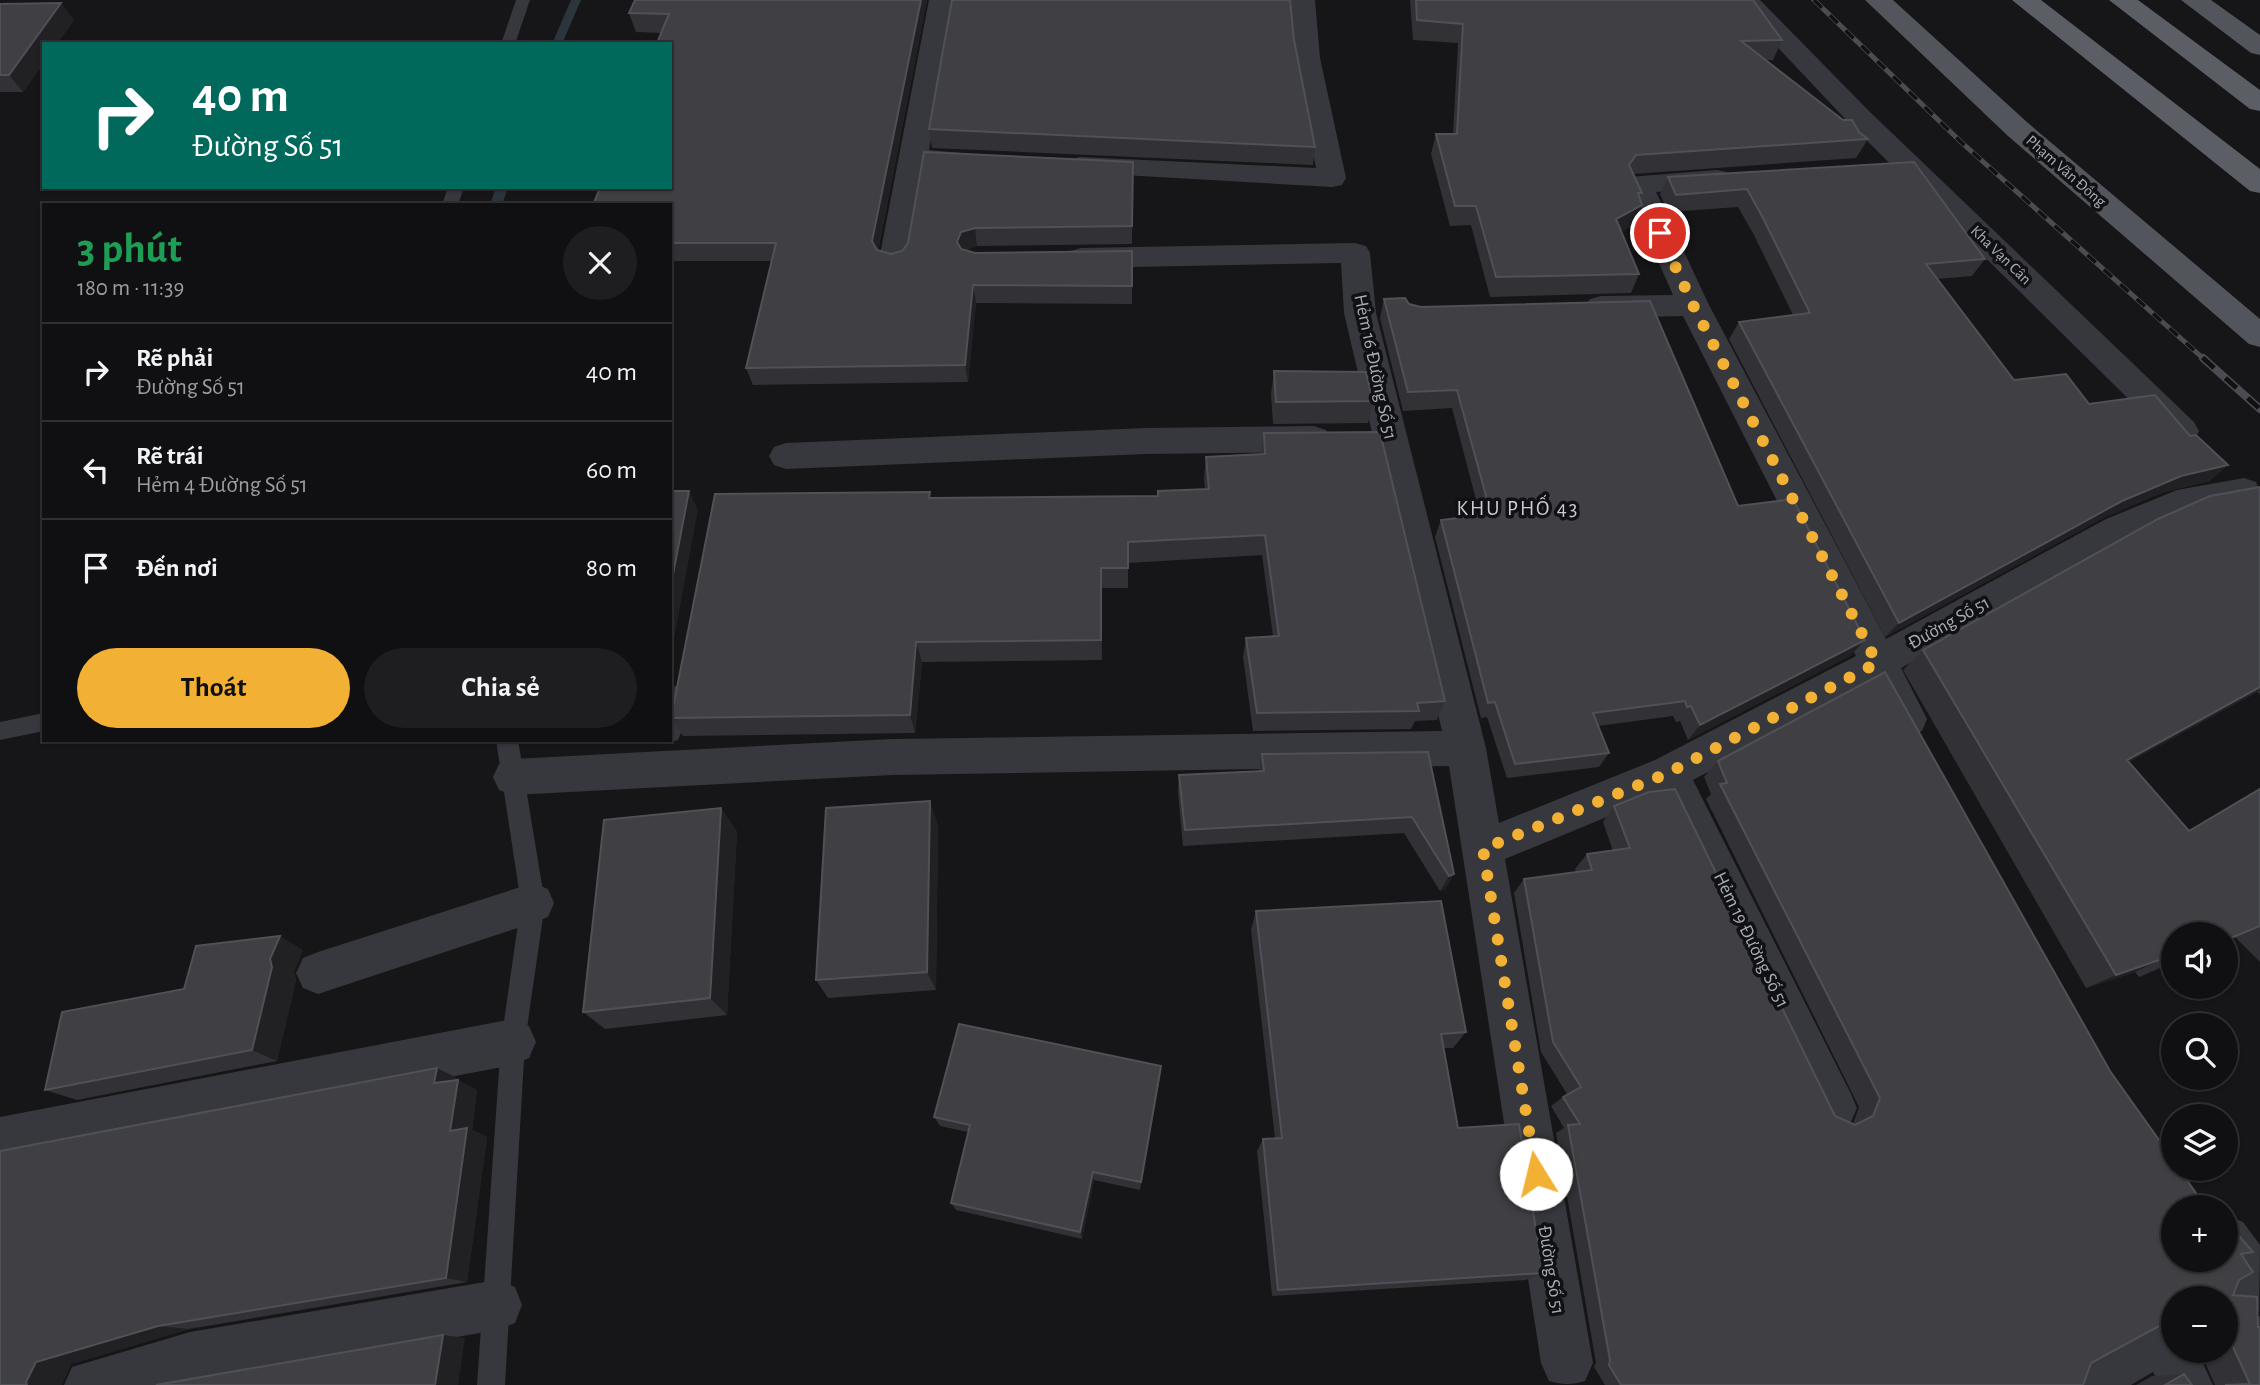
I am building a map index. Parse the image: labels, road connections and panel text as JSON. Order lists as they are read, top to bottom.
{
  "streets": {
    "main road": ["Phạm Văn Đồng"],
    "street": [
      "Kha Vạn Cân",
      "Hẻm 16 Đường Số 51",
      "Đường Số 51",
      "Hẻm 19 Đường Số 51"
    ]
  },
  "crossings": [
    ["Kha Vạn Cân", "Đường Số 51"],
    ["Hẻm 16 Đường Số 51", "Đường Số 51"],
    ["Đường Số 51", "Hẻm 19 Đường Số 51"]
  ],
  "districts": ["KHU PHỐ 43"],
  "page": {
    "turn": ["40 m", "Đường Số 51"],
    "heading": ["3 phút", "180 m · 11:39"],
    "list": [
      {
        "name": "Rẽ phải",
        "note": "Đường Số 51",
        "value": "40 m"
      },
      {
        "name": "Rẽ trái",
        "note": "Hẻm 4 Đường Số 51",
        "value": "60 m"
      },
      {
        "name": "Đến nơi",
        "value": "80 m"
      }
    ],
    "buttons": ["Thoát", "Chia sẻ"],
    "map_buttons": ["+", "−"]
  }
}
